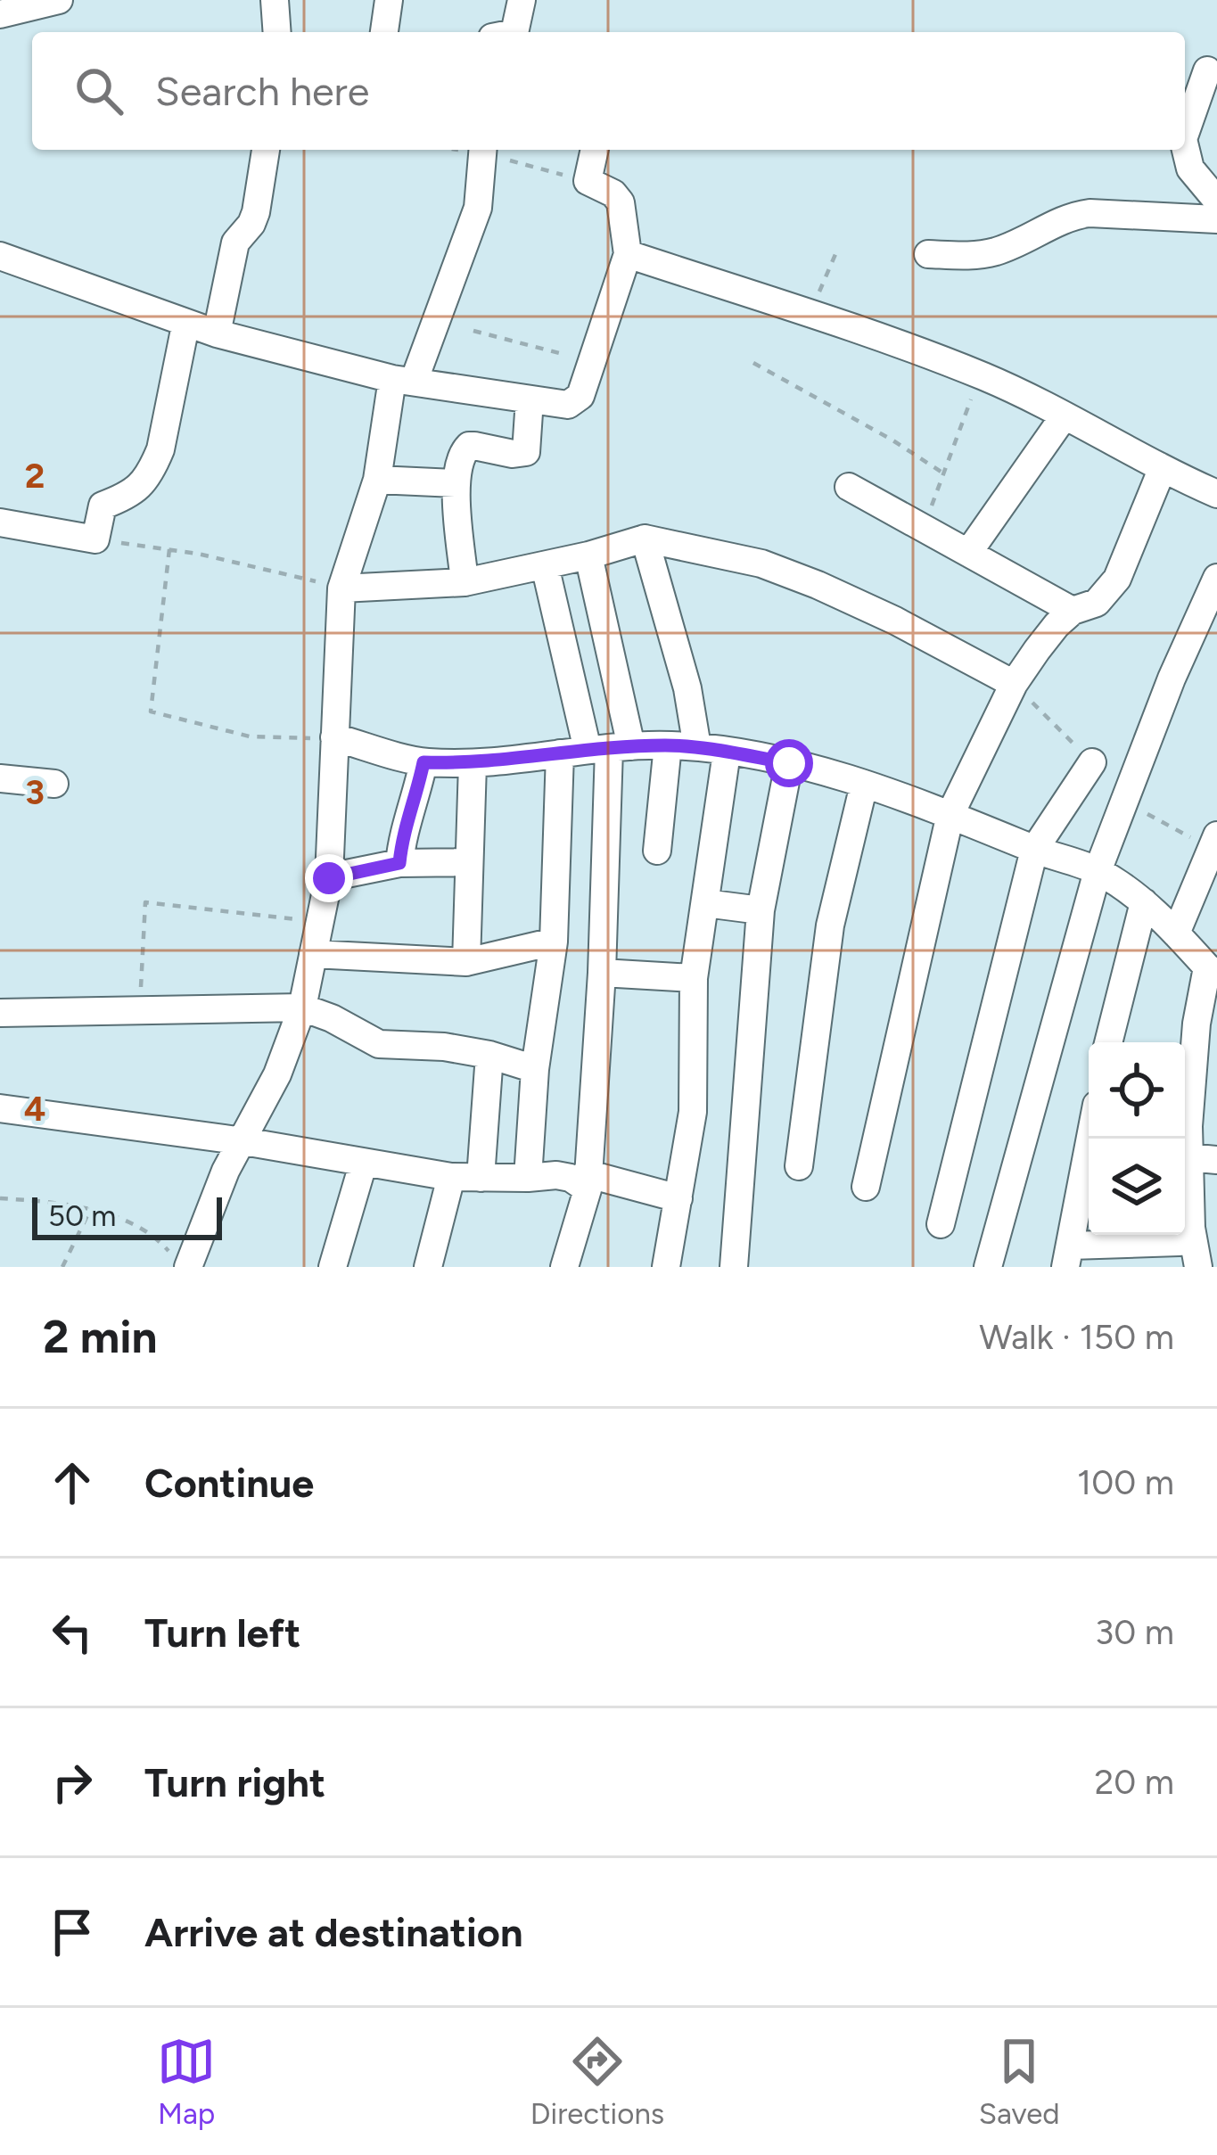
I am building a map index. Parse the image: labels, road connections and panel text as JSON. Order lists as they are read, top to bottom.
{
  "scale_bar": "50 m",
  "page": {
    "search": "Search here",
    "scale": "50 m",
    "heading": ["2 min", "Walk · 150 m"],
    "list": [
      ["Continue", "100 m"],
      ["Turn left", "30 m"],
      ["Turn right", "20 m"],
      "Arrive at destination"
    ],
    "nav": ["Map", "Directions", "Saved"]
  },
  "grid": {
    "rows": ["2", "3", "4"]
  }
}
